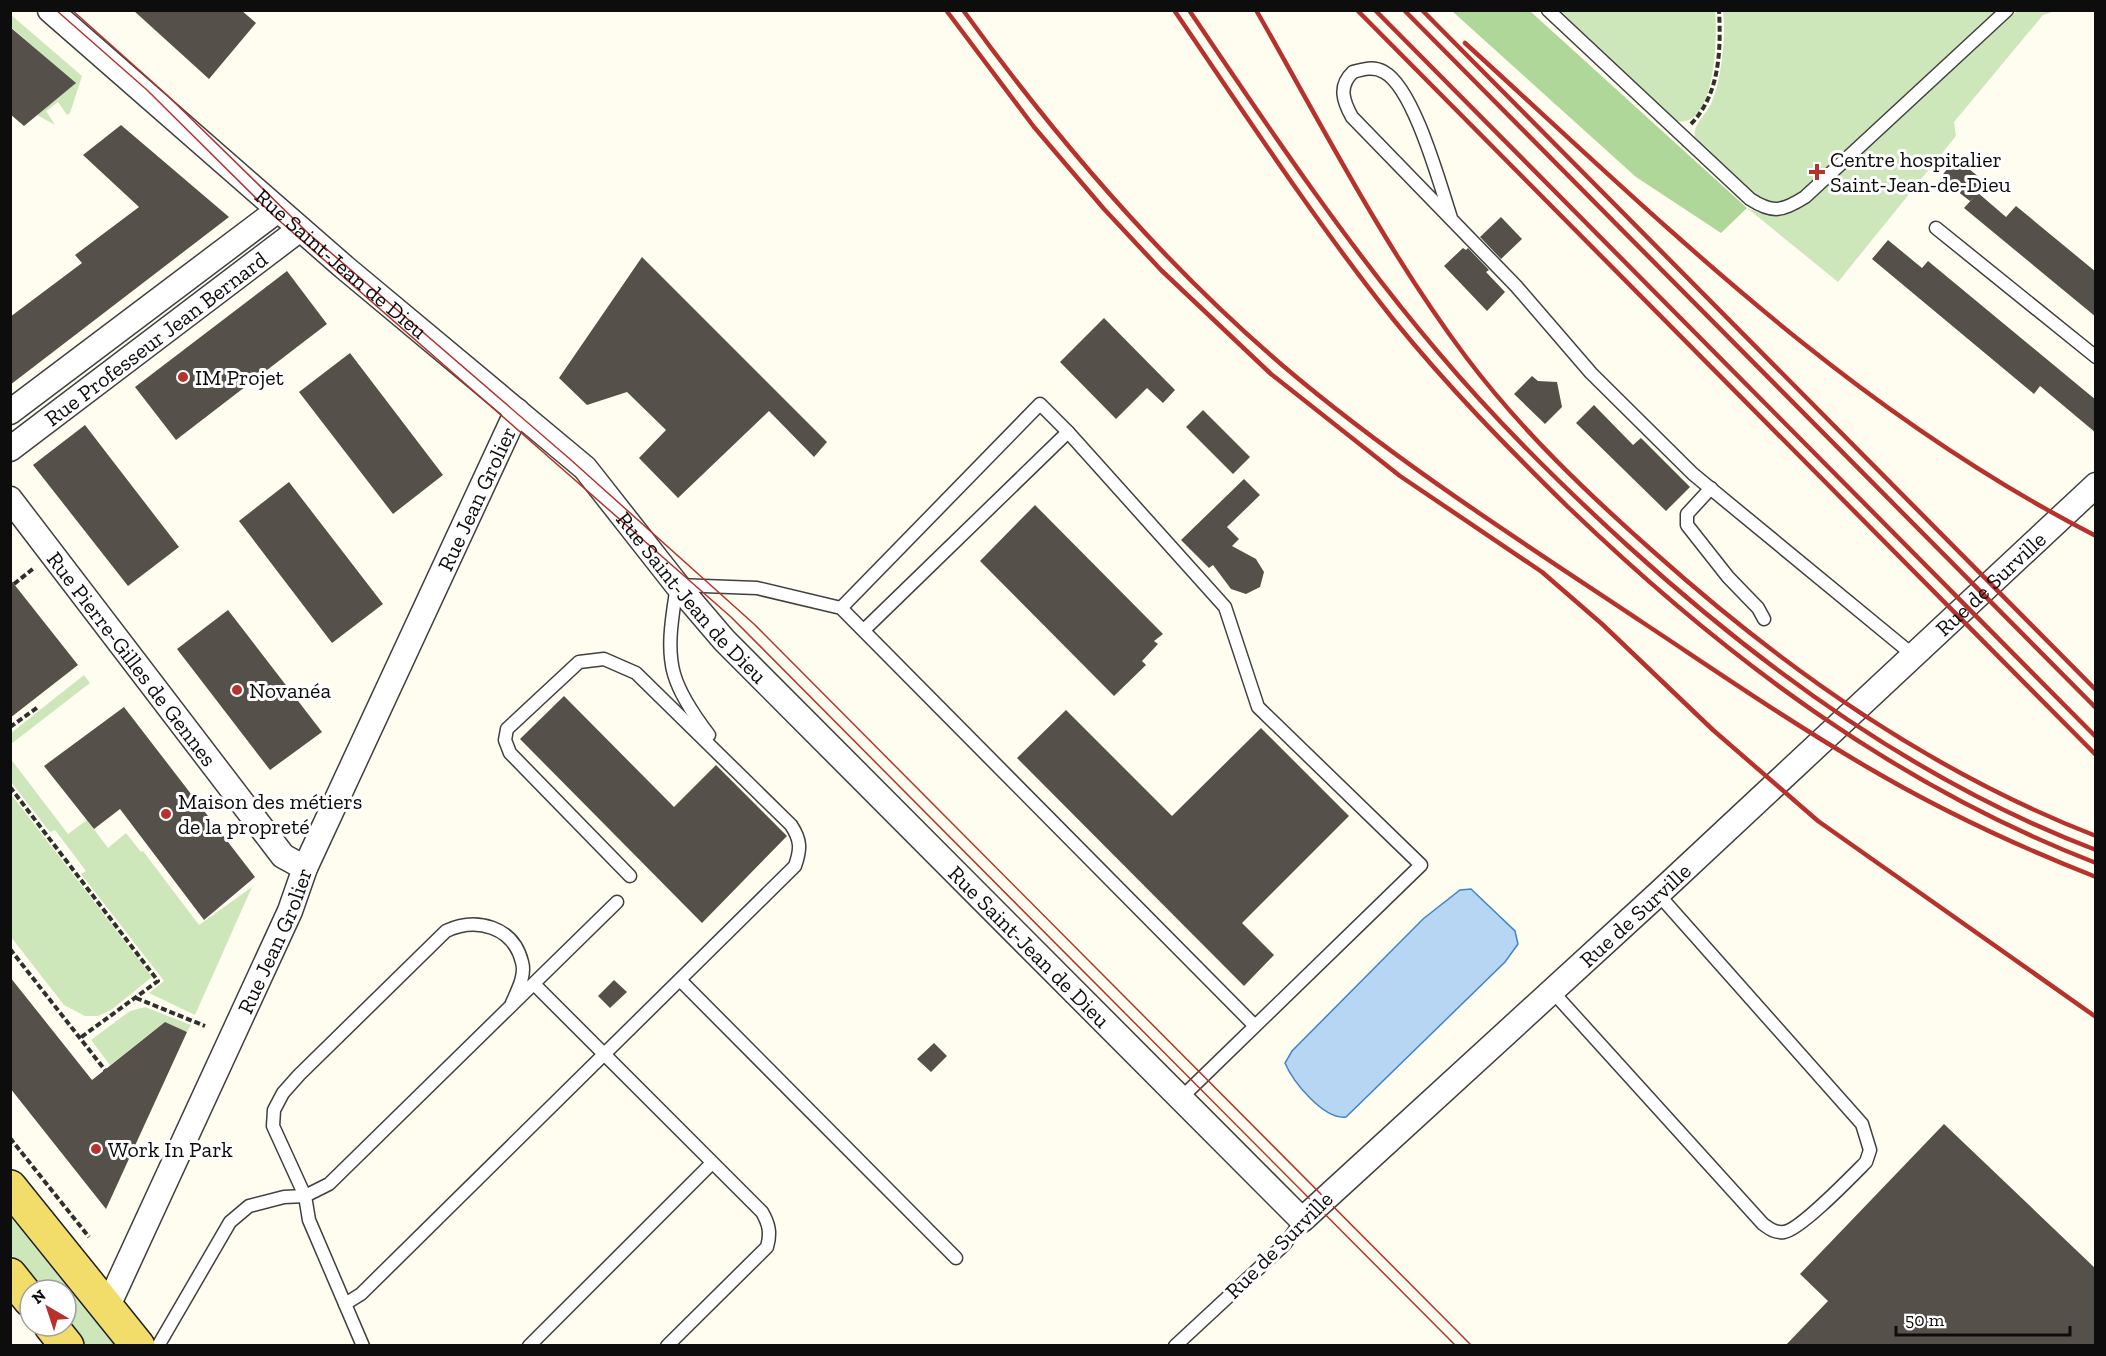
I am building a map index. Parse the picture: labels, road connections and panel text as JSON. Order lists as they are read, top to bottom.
{
  "streets": {
    "street": [
      "Rue Saint-Jean de Dieu",
      "Rue Professeur Jean Bernard",
      "Rue Jean Grolier",
      "Rue de Surville",
      "Rue Pierre-Gilles de Gennes"
    ]
  },
  "crossings": [
    ["Rue Saint-Jean de Dieu", "Rue Professeur Jean Bernard"],
    ["Rue Saint-Jean de Dieu", "Rue Jean Grolier"],
    ["Rue Saint-Jean de Dieu", "Rue de Surville"],
    ["Rue Jean Grolier", "Rue Pierre-Gilles de Gennes"]
  ],
  "places": {
    "health": ["Centre hospitalier Saint-Jean-de-Dieu"],
    "other": [
      "IM Projet",
      "Novanéa",
      "Maison des métiers de la propreté",
      "Work In Park"
    ]
  },
  "scale_bar": "50 m",
  "north": "top left"
}
